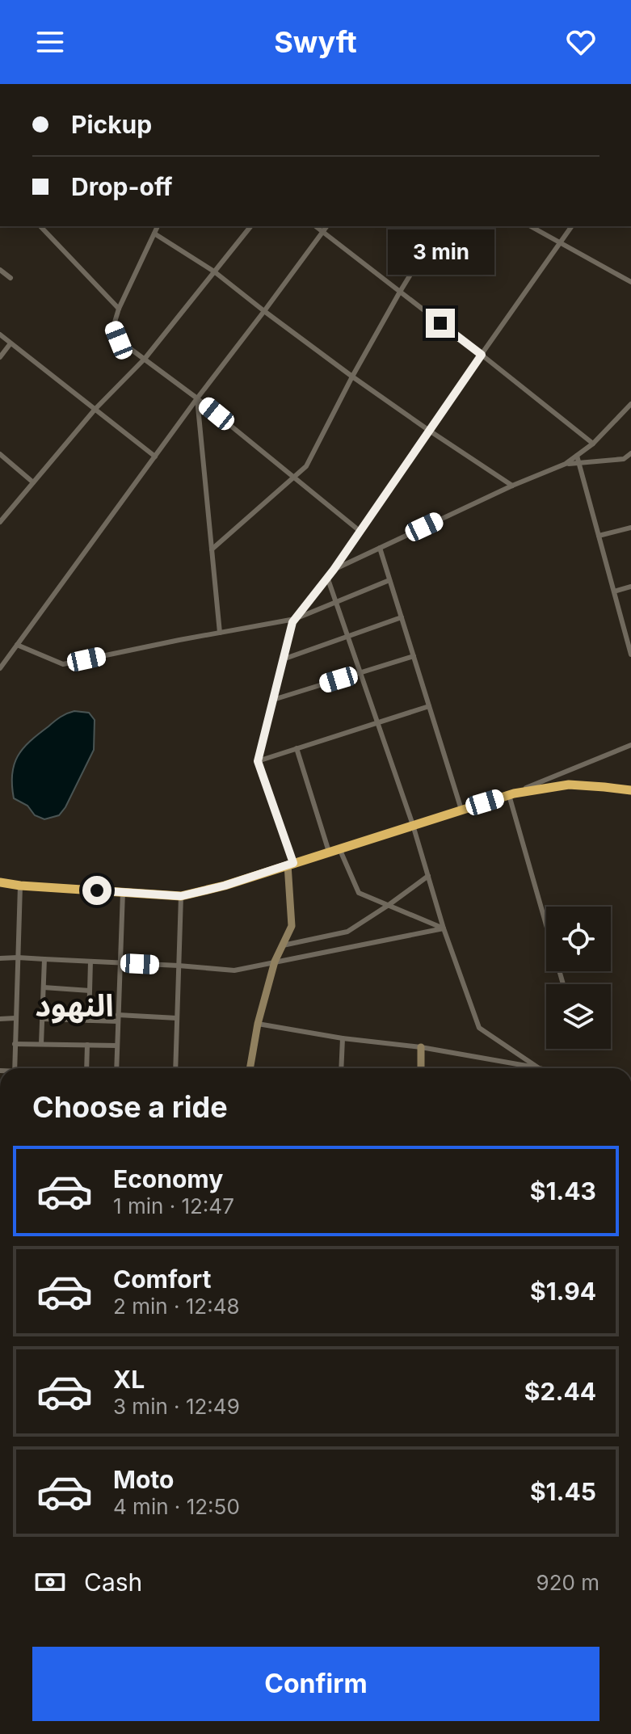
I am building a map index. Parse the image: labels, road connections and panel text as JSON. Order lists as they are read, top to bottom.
{
  "districts": ["النهود"],
  "page": {
    "header": "Swyft",
    "banner": ["Pickup", "Drop-off"],
    "bubble": "3 min",
    "heading": "Choose a ride",
    "list": [
      {
        "name": "Economy",
        "note": "1 min · 12:47",
        "value": "$1.43"
      },
      {
        "name": "Comfort",
        "note": "2 min · 12:48",
        "value": "$1.94"
      },
      {
        "name": "XL",
        "note": "3 min · 12:49",
        "value": "$2.44"
      },
      {
        "name": "Moto",
        "note": "4 min · 12:50",
        "value": "$1.45"
      }
    ],
    "pay": ["Cash", "920 m"],
    "buttons": "Confirm"
  }
}
